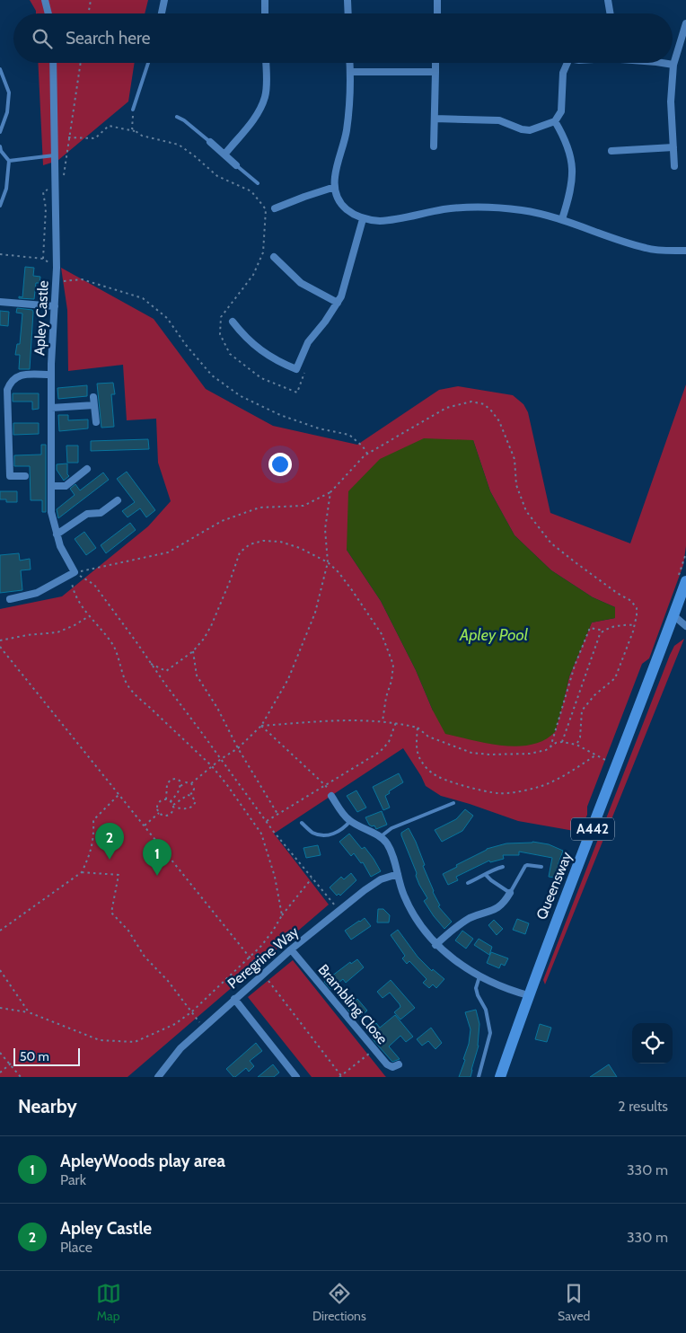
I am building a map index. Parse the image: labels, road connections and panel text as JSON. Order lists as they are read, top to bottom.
{
  "streets": {
    "main road": ["A442", "Queensway"],
    "street": ["Apley Castle", "Peregrine Way", "Brambling Close"]
  },
  "crossings": [
    ["Peregrine Way", "Brambling Close"]
  ],
  "water": ["Apley Pool"],
  "scale_bar": "50 m",
  "page": {
    "search": "Search here",
    "pins": ["2", "1"],
    "scale": "50 m",
    "heading": ["Nearby", "2 results"],
    "list": [
      {
        "mark": "1",
        "name": "ApleyWoods play area",
        "note": "Park",
        "value": "330 m"
      },
      {
        "mark": "2",
        "name": "Apley Castle",
        "note": "Place",
        "value": "330 m"
      }
    ],
    "nav": ["Map", "Directions", "Saved"]
  }
}
